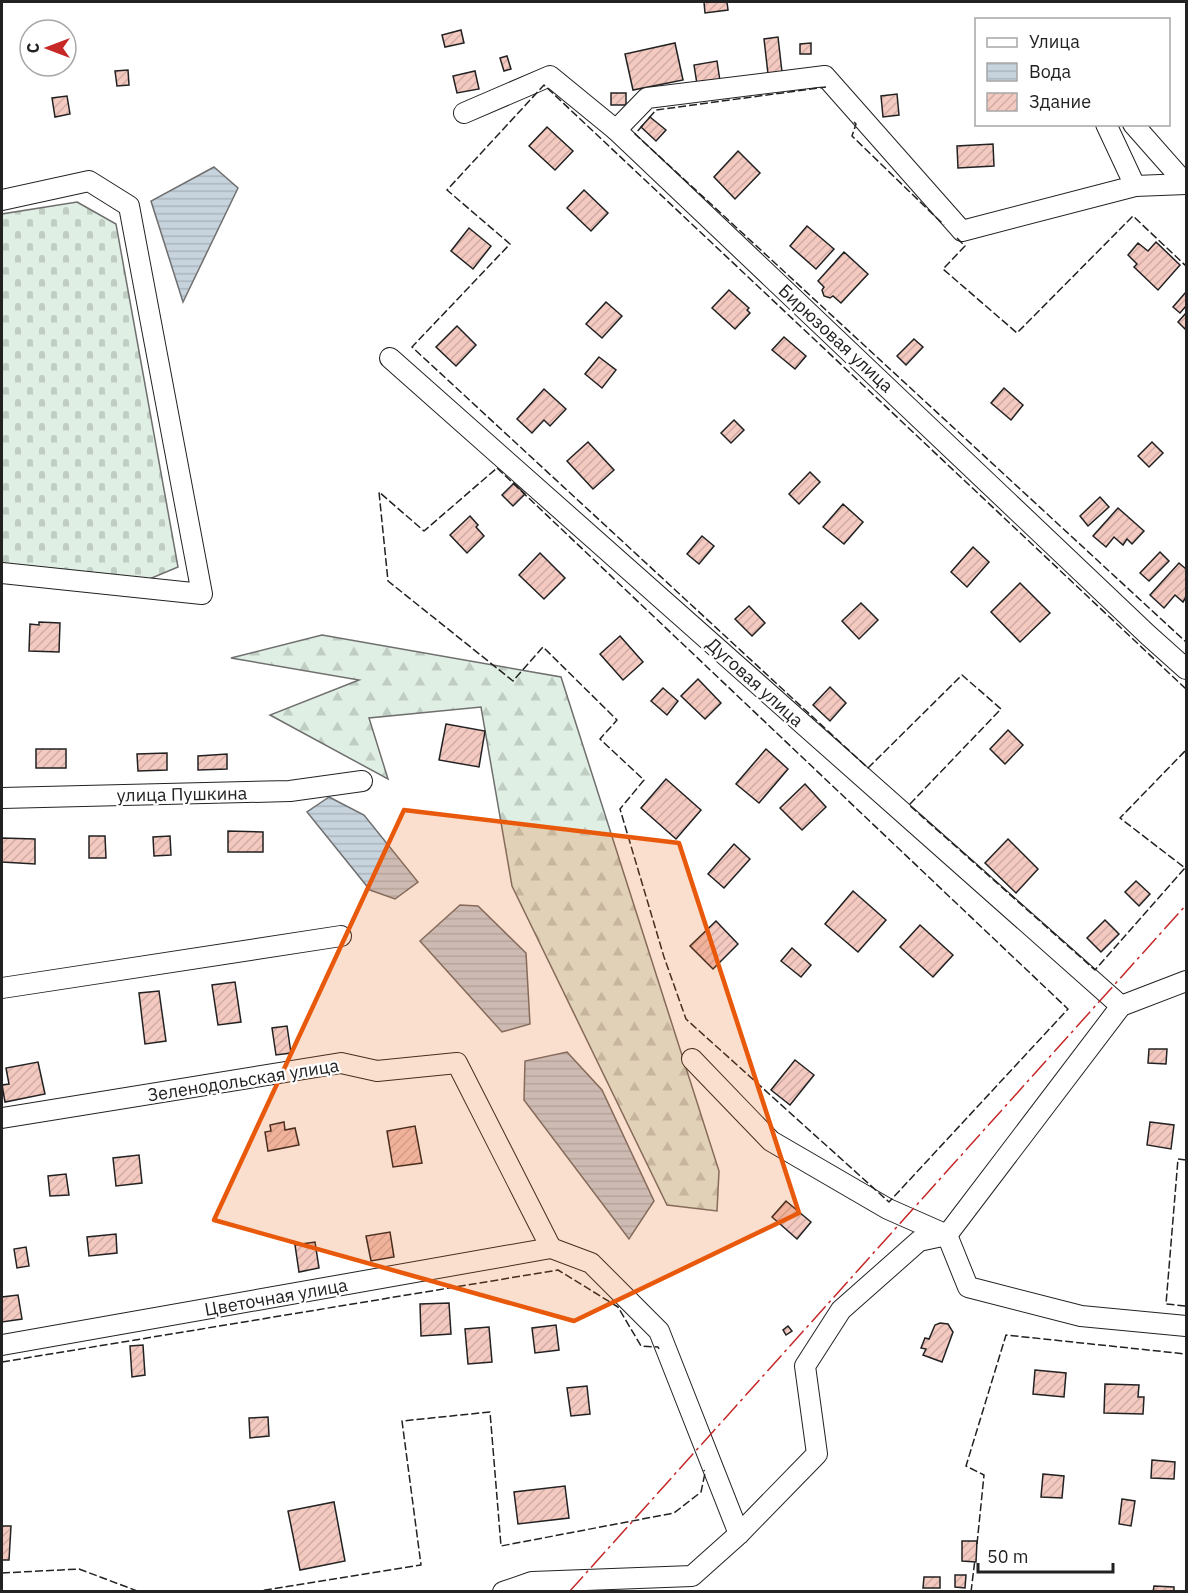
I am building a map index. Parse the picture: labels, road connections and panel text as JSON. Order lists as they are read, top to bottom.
{
  "streets": {
    "street": [
      "Бирюзовая улица",
      "Дуговая улица",
      "улица Пушкина",
      "Зеленодольская улица",
      "Цветочная улица"
    ]
  },
  "crossings": [
    ["Зеленодольская улица", "Цветочная улица"]
  ],
  "legend": ["Улица", "Вода", "Здание"],
  "scale_bar": "50 m",
  "north": "left"
}
